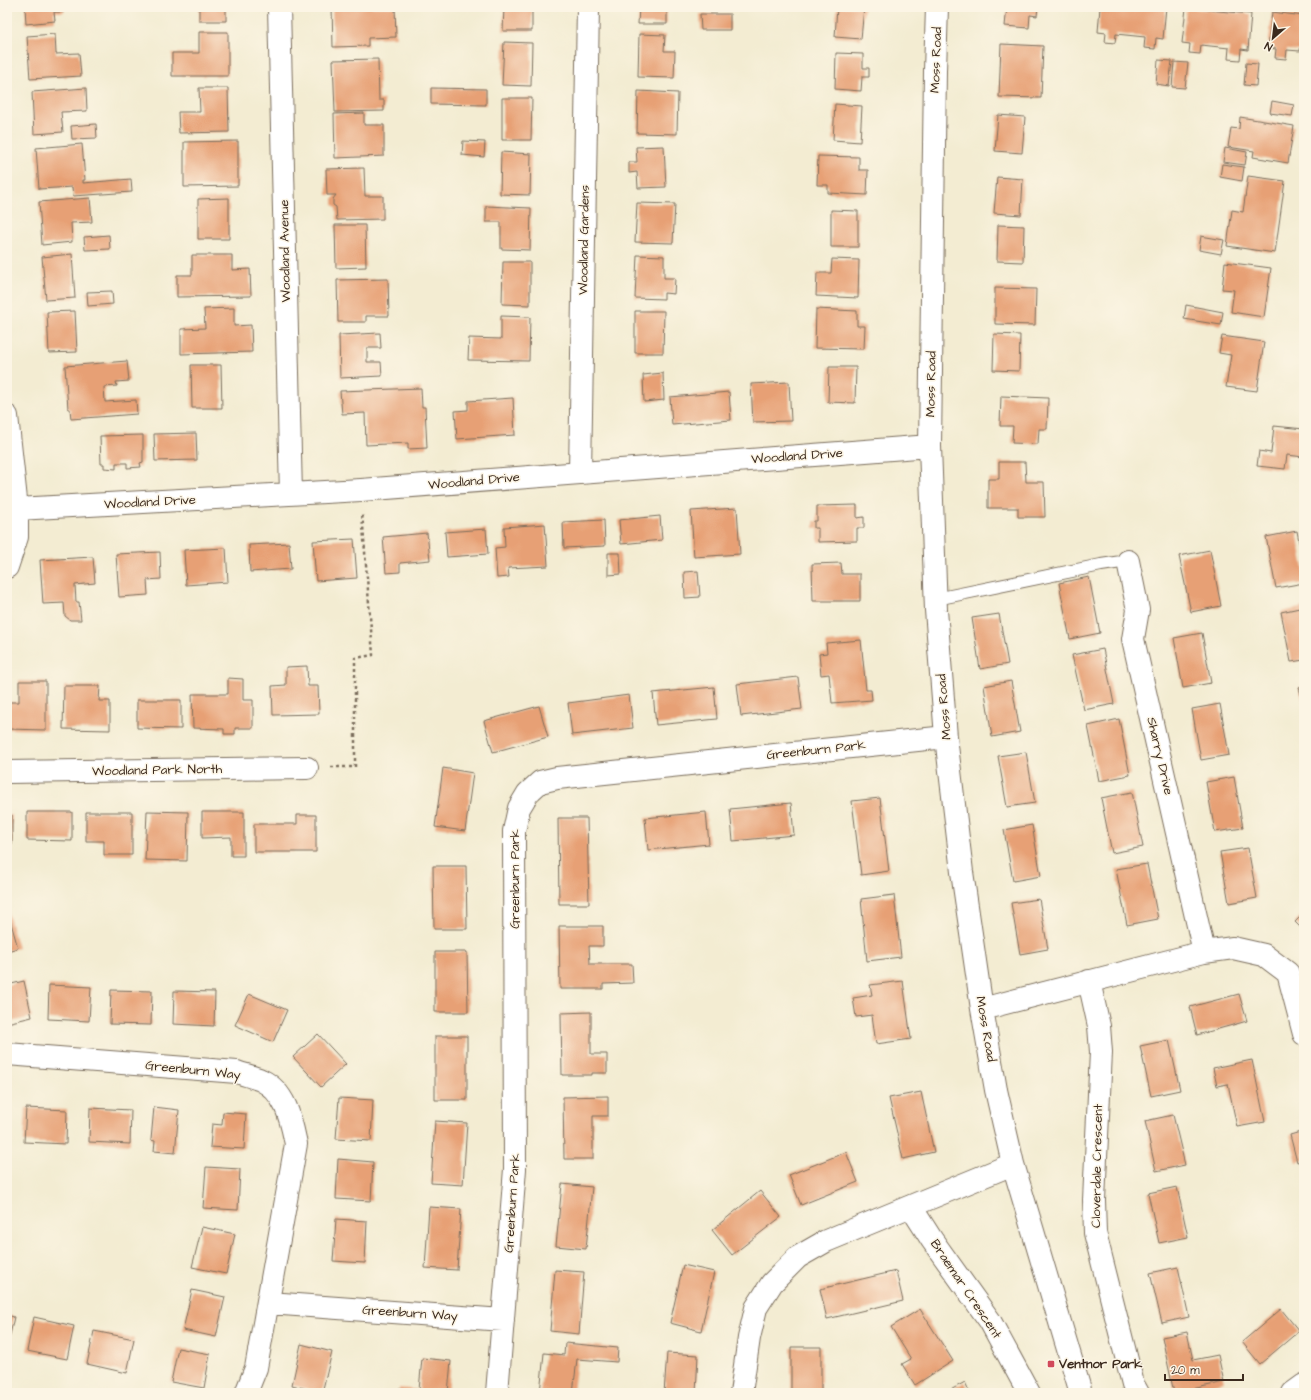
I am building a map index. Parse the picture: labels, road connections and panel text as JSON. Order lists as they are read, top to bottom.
{
  "streets": {
    "street": [
      "Moss Road",
      "Woodland Gardens",
      "Woodland Avenue",
      "Woodland Drive",
      "Greenburn Park",
      "Sharry Drive",
      "Woodland Park North",
      "Greenburn Way",
      "Cloverdale Crescent",
      "Braemar Crescent"
    ]
  },
  "crossings": [
    ["Moss Road", "Woodland Drive"],
    ["Moss Road", "Greenburn Park"],
    ["Woodland Gardens", "Woodland Drive"],
    ["Woodland Avenue", "Woodland Drive"],
    ["Greenburn Park", "Greenburn Way"]
  ],
  "places": {
    "transit": ["Ventnor Park"]
  },
  "scale_bar": "20 m",
  "north": "bottom left"
}
